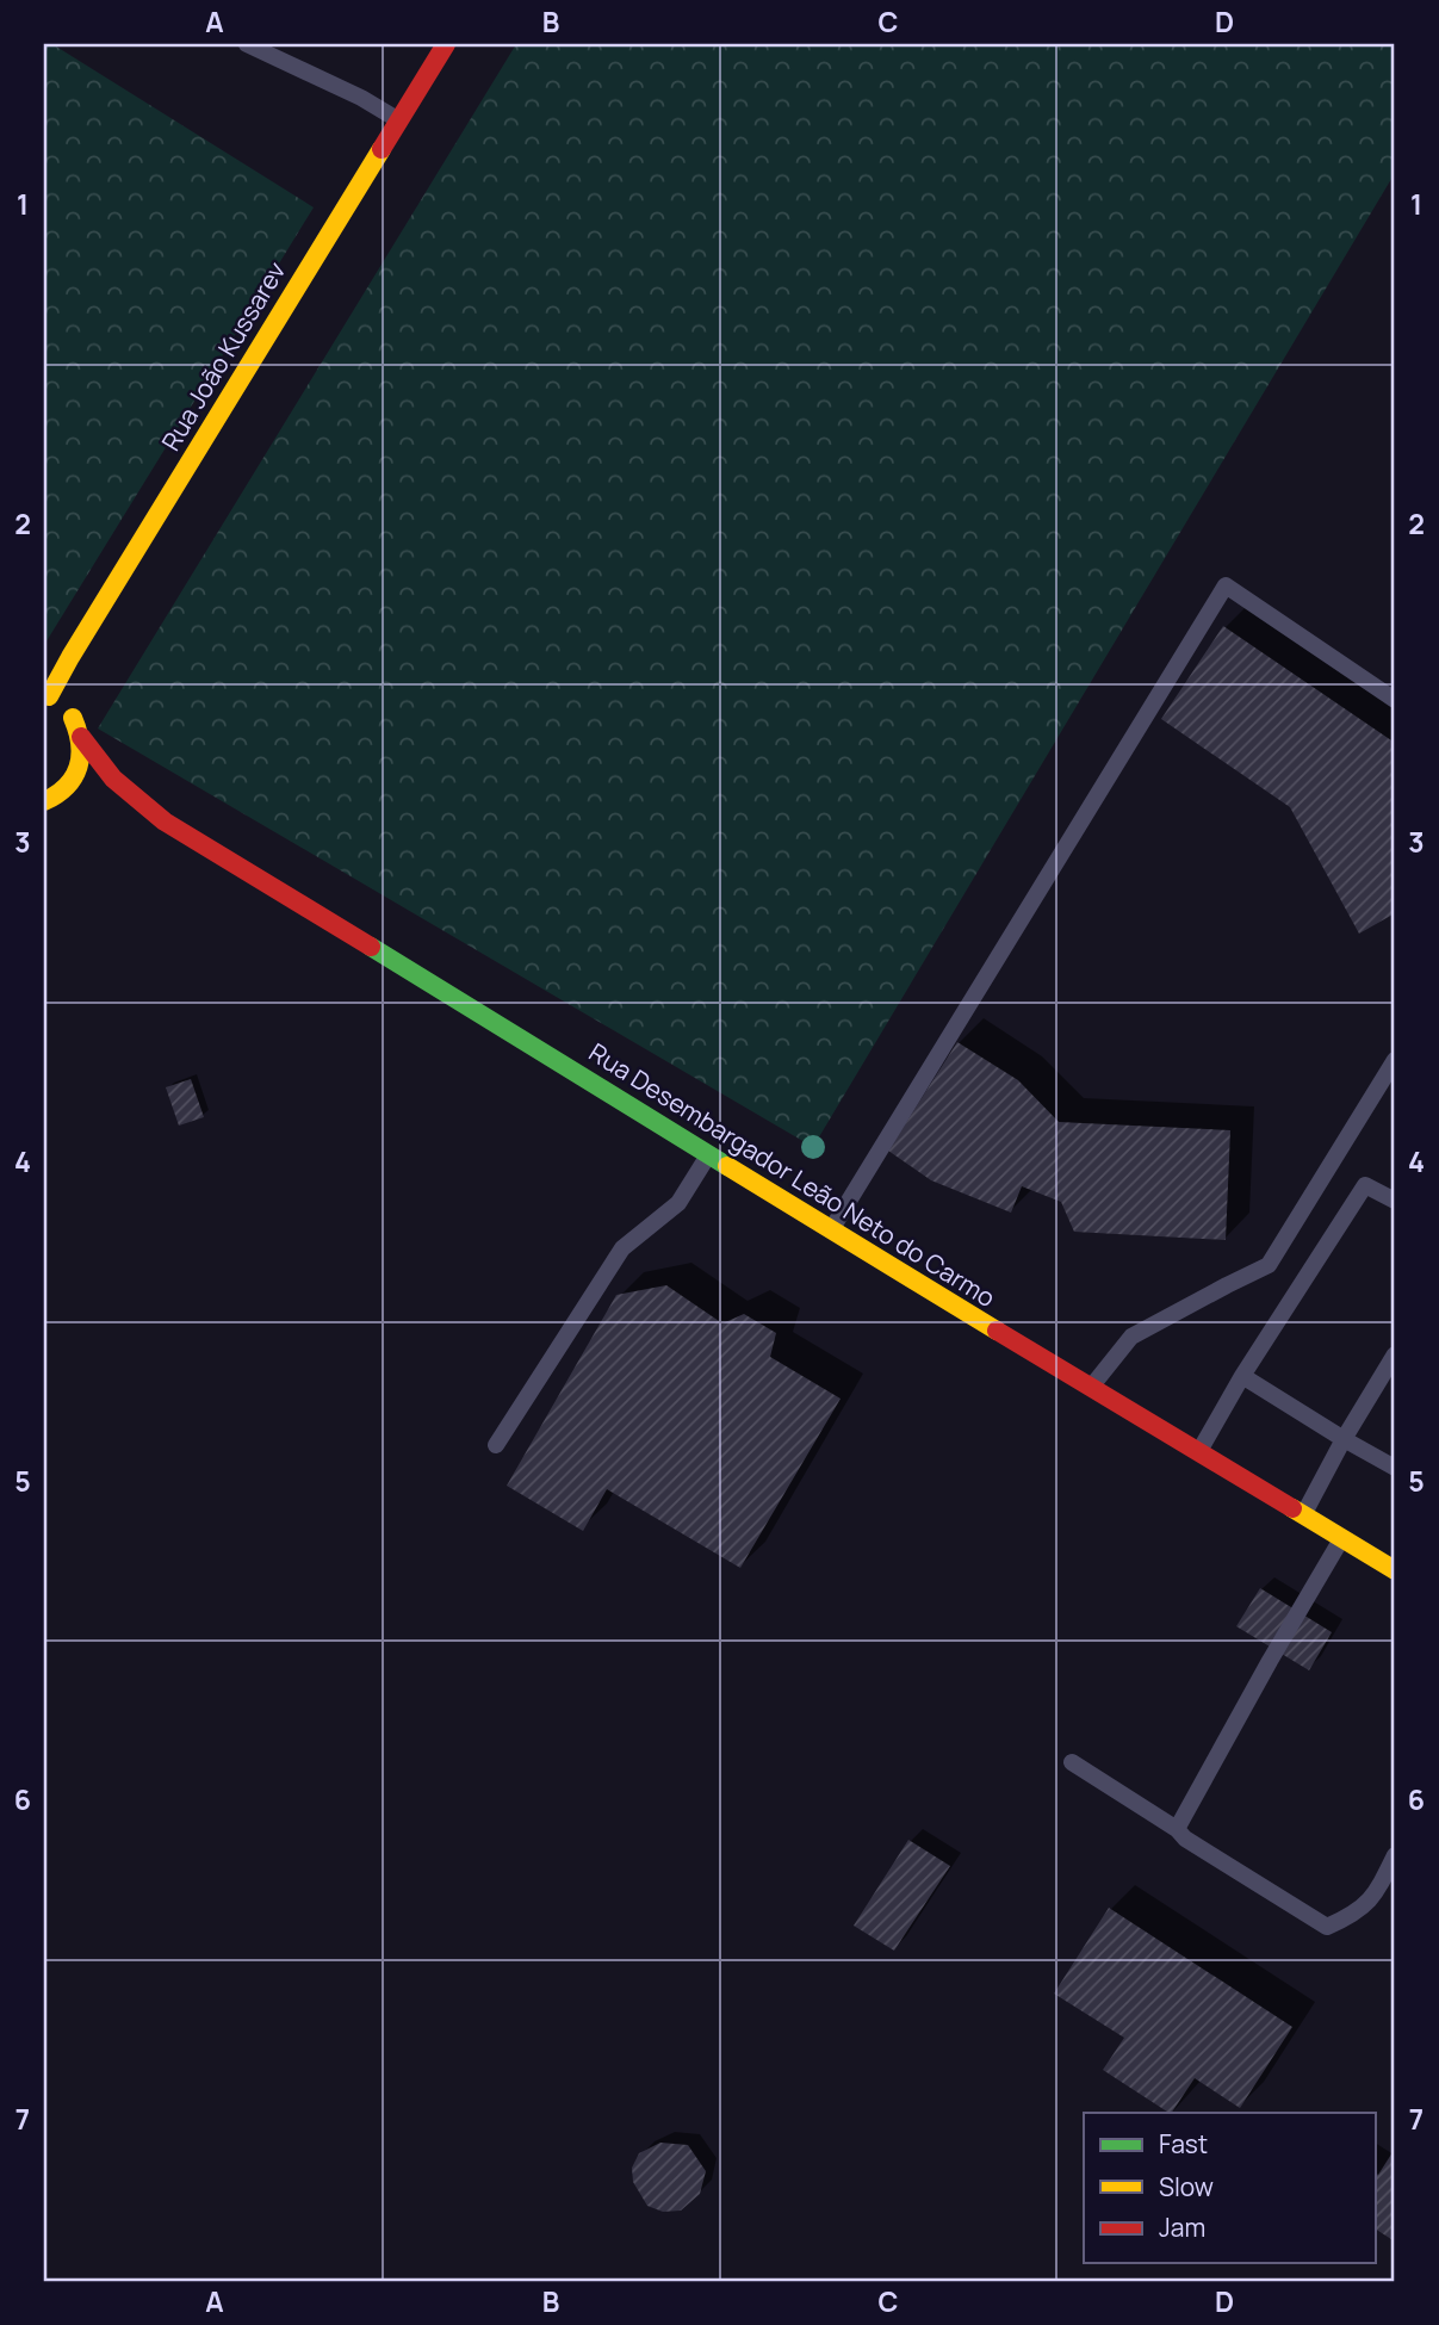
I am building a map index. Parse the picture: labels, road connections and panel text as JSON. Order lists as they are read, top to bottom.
{
  "streets": {
    "main road": ["Rua João Kussarev", "Rua Desembargador Leão Neto do Carmo"]
  },
  "crossings": [
    ["Rua João Kussarev", "Rua Desembargador Leão Neto do Carmo"]
  ],
  "legend": ["Fast", "Slow", "Jam"],
  "grid": {
    "columns": [
      "A",
      "B",
      "C",
      "D"
    ],
    "rows": [
      "1",
      "2",
      "3",
      "4",
      "5",
      "6",
      "7"
    ]
  }
}
